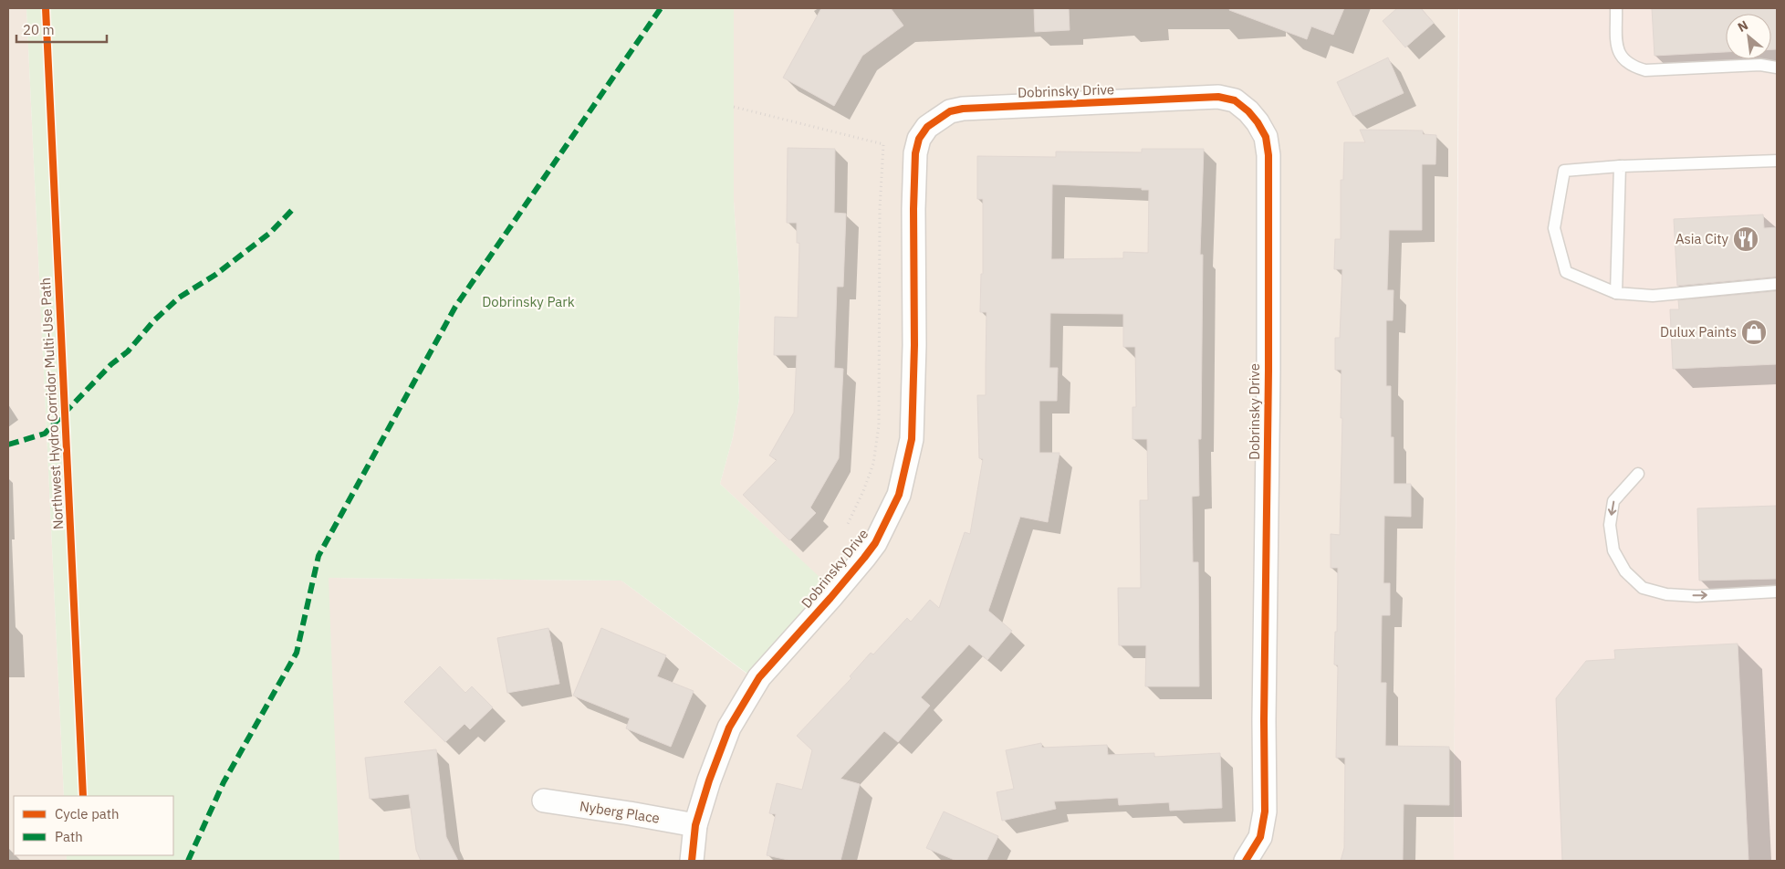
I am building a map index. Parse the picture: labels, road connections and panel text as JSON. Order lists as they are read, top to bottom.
{
  "streets": {
    "street": ["Dobrinsky Drive", "Nyberg Place"],
    "cycle path": ["Northwest Hydro Corridor Multi-Use Path"]
  },
  "crossings": [
    ["Dobrinsky Drive", "Nyberg Place"]
  ],
  "parks": ["Dobrinsky Park"],
  "places": {
    "restaurant": ["Asia City"],
    "shop": ["Dulux Paints"]
  },
  "legend": ["Cycle path", "Path"],
  "scale_bar": "20 m",
  "north": "top left"
}
